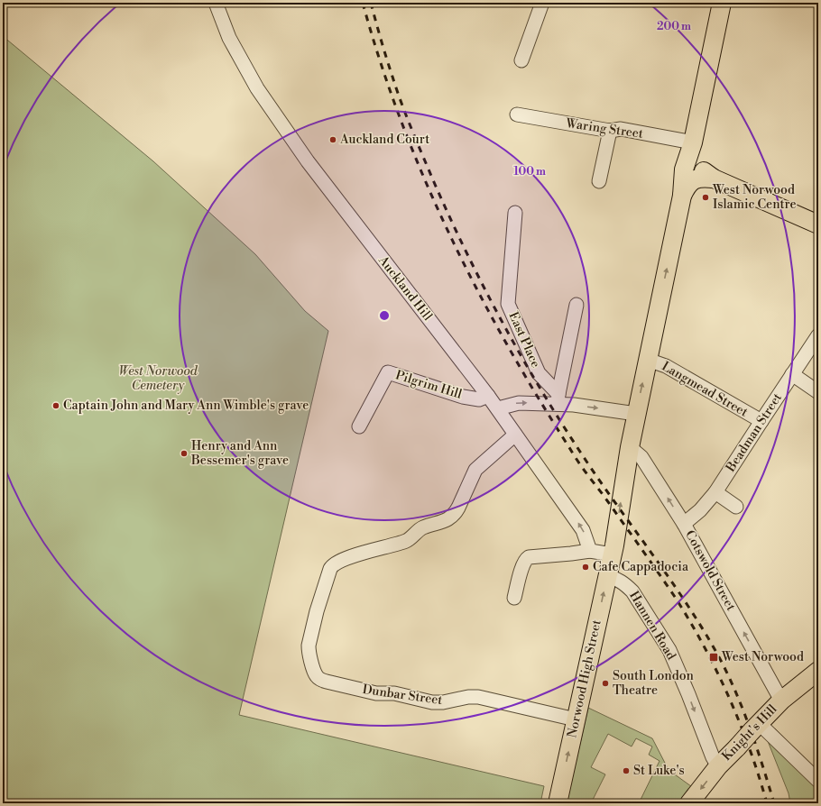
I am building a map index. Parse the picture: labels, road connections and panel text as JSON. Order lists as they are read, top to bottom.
{
  "streets": {
    "main road": ["Norwood High Street", "Knight's Hill"],
    "street": [
      "Waring Street",
      "Auckland Hill",
      "East Place",
      "Pilgrim Hill",
      "Langmead Street",
      "Beadman Street",
      "Cotswold Street",
      "Hannen Road",
      "Dunbar Street"
    ]
  },
  "crossings": [
    ["Auckland Hill", "Pilgrim Hill"],
    ["Auckland Hill", "Dunbar Street"],
    ["Langmead Street", "Beadman Street"],
    ["Langmead Street", "Norwood High Street"],
    ["Beadman Street", "Cotswold Street"],
    ["Cotswold Street", "Norwood High Street"],
    ["Cotswold Street", "Knight's Hill"],
    ["Hannen Road", "Norwood High Street"],
    ["Hannen Road", "Knight's Hill"],
    ["Norwood High Street", "Dunbar Street"]
  ],
  "one_way": ["Cotswold Street", "Hannen Road", "Norwood High Street"],
  "parks": ["West Norwood Cemetery"],
  "places": {
    "other": [
      "Auckland Court",
      "West Norwood Islamic Centre",
      "Captain John and Mary Ann Wimble's grave",
      "Henry and Ann Bessemer's grave",
      "Cafe Cappadocia",
      "South London Theatre",
      "St Luke's"
    ],
    "transit": ["West Norwood"]
  },
  "rings": ["200 m", "100 m"]
}
